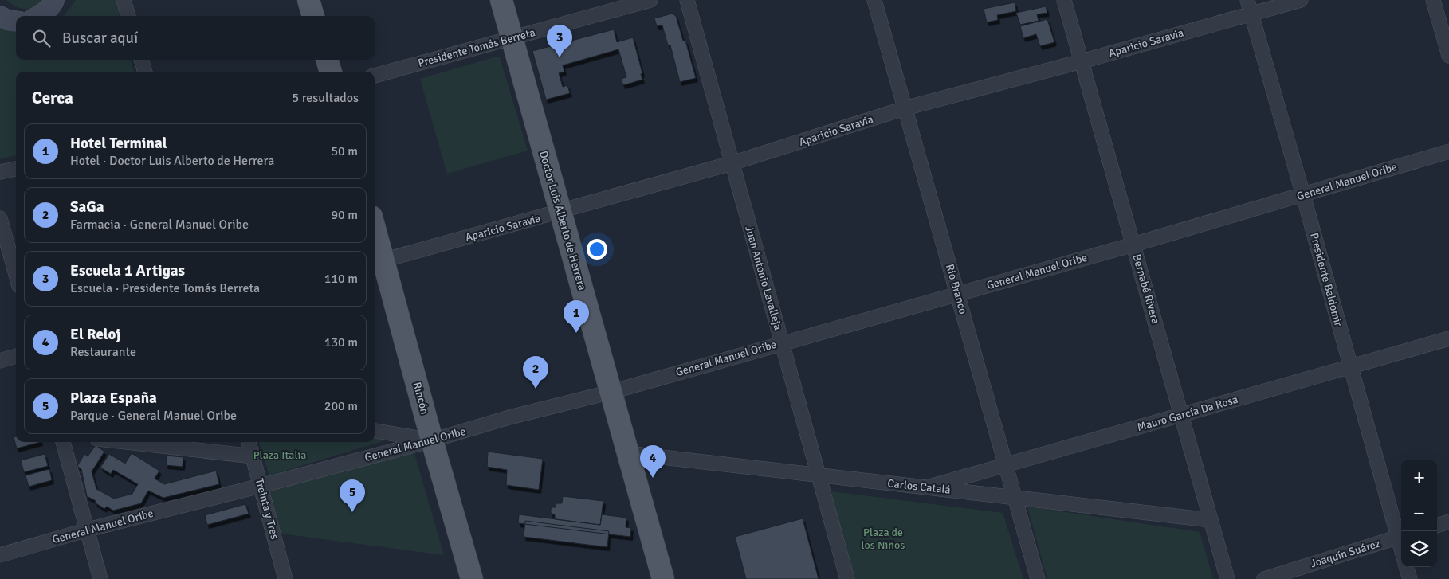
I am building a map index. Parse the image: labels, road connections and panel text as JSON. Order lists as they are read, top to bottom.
{
  "streets": {
    "main road": ["Doctor Luis Alberto de Herrera", "Rincón"],
    "street": [
      "Aparicio Saravia",
      "Presidente Tomás Berreta",
      "General Manuel Oribe",
      "Juan Antonio Lavalleja",
      "Presidente Baldomir",
      "Río Branco",
      "Bernabé Rivera",
      "Mauro García Da Rosa",
      "Carlos Catalá",
      "Treinta y Tres",
      "Joaquín Suárez"
    ]
  },
  "crossings": [
    ["Aparicio Saravia", "Doctor Luis Alberto de Herrera"],
    ["Aparicio Saravia", "Juan Antonio Lavalleja"],
    ["Aparicio Saravia", "Presidente Baldomir"],
    ["Aparicio Saravia", "Río Branco"],
    ["Aparicio Saravia", "Bernabé Rivera"],
    ["Aparicio Saravia", "Rincón"],
    ["Presidente Tomás Berreta", "Doctor Luis Alberto de Herrera"],
    ["General Manuel Oribe", "Doctor Luis Alberto de Herrera"],
    ["General Manuel Oribe", "Juan Antonio Lavalleja"],
    ["General Manuel Oribe", "Presidente Baldomir"],
    ["General Manuel Oribe", "Río Branco"],
    ["General Manuel Oribe", "Bernabé Rivera"],
    ["General Manuel Oribe", "Rincón"],
    ["General Manuel Oribe", "Treinta y Tres"],
    ["Doctor Luis Alberto de Herrera", "Carlos Catalá"],
    ["Juan Antonio Lavalleja", "Carlos Catalá"],
    ["Presidente Baldomir", "Mauro García Da Rosa"],
    ["Presidente Baldomir", "Joaquín Suárez"],
    ["Río Branco", "Mauro García Da Rosa"],
    ["Río Branco", "Carlos Catalá"],
    ["Bernabé Rivera", "Mauro García Da Rosa"],
    ["Bernabé Rivera", "Carlos Catalá"],
    ["Mauro García Da Rosa", "Carlos Catalá"]
  ],
  "parks": ["Plaza Italia", "Plaza de los Niños"],
  "page": {
    "search": "Buscar aquí",
    "pins": [
      "3",
      "1",
      "2",
      "4",
      "5"
    ],
    "heading": ["Cerca", "5 resultados"],
    "list": [
      {
        "mark": "1",
        "name": "Hotel Terminal",
        "note": "Hotel · Doctor Luis Alberto de Herrera",
        "value": "50 m"
      },
      {
        "mark": "2",
        "name": "SaGa",
        "note": "Farmacia · General Manuel Oribe",
        "value": "90 m"
      },
      {
        "mark": "3",
        "name": "Escuela 1 Artigas",
        "note": "Escuela · Presidente Tomás Berreta",
        "value": "110 m"
      },
      {
        "mark": "4",
        "name": "El Reloj",
        "note": "Restaurante",
        "value": "130 m"
      },
      {
        "mark": "5",
        "name": "Plaza España",
        "note": "Parque · General Manuel Oribe",
        "value": "200 m"
      }
    ],
    "map_buttons": ["+", "−"]
  }
}
